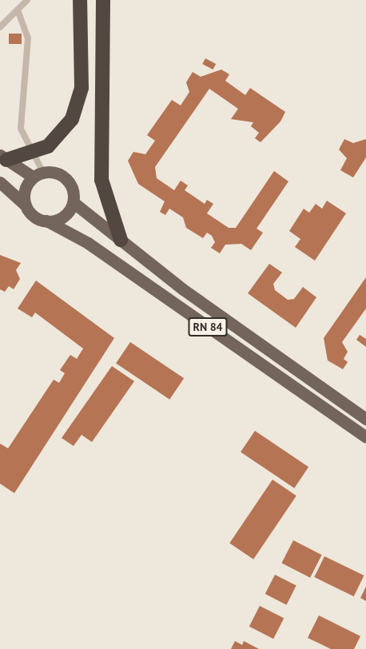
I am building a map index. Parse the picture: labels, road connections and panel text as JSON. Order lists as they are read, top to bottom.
{
  "streets": {
    "main road": ["RN 84"]
  }
}
